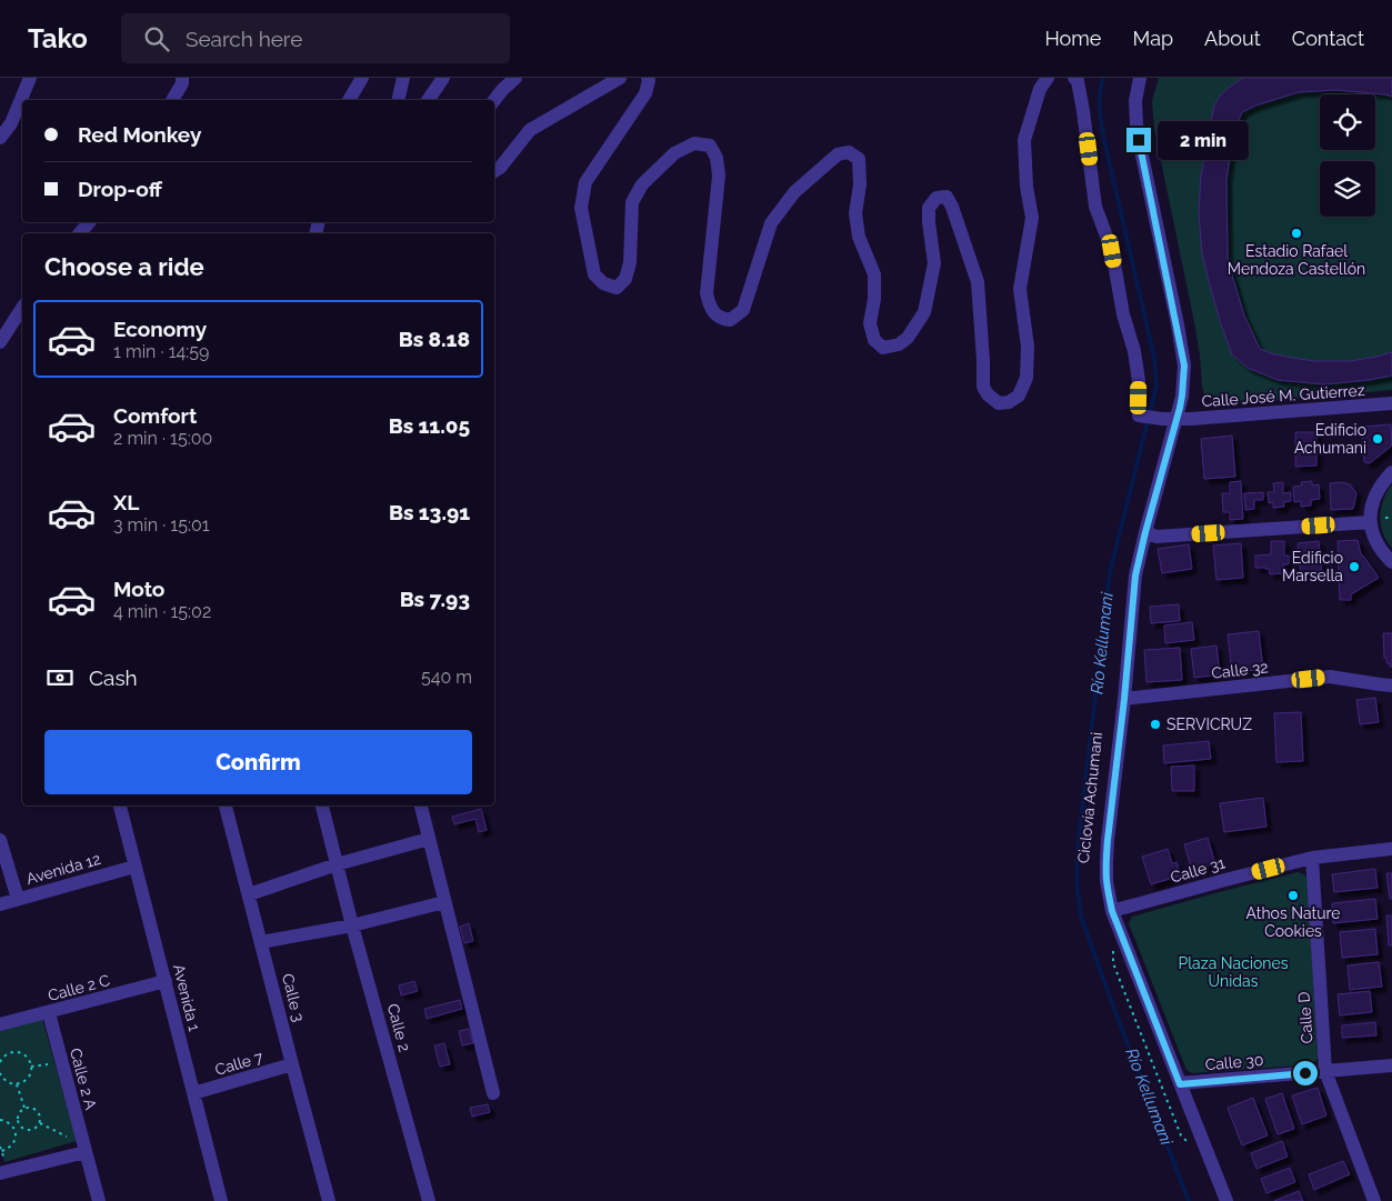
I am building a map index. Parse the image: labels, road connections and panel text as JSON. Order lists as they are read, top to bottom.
{
  "streets": {
    "street": [
      "Calle José M. Gutierrez",
      "Calle 32",
      "Avenida 12",
      "Calle 31",
      "Calle 2 C",
      "Avenida 1",
      "Calle 3",
      "Calle D",
      "Calle 2",
      "Calle 30",
      "Calle 7",
      "Calle 2 A"
    ]
  },
  "crossings": [
    ["Avenida 12", "Avenida 1"],
    ["Calle 31", "Calle D"],
    ["Calle 2 C", "Avenida 1"],
    ["Calle 2 C", "Calle 2 A"],
    ["Avenida 1", "Calle 7"],
    ["Calle 3", "Calle 7"],
    ["Calle D", "Calle 30"]
  ],
  "water": ["Río Kellumani"],
  "parks": ["Plaza Naciones Unidas"],
  "places": [
    "Estadio Rafael Mendoza Castellón",
    "Edificio Achumani",
    "Edificio Marsella",
    "SERVICRUZ",
    "Athos Nature Cookies"
  ],
  "page": {
    "header": "Tako",
    "search": "Search here",
    "nav": [
      "Home",
      "Map",
      "About",
      "Contact"
    ],
    "banner": ["Red Monkey", "Drop-off"],
    "bubble": "2 min",
    "heading": "Choose a ride",
    "list": [
      {
        "name": "Economy",
        "note": "1 min · 14:59",
        "value": "Bs 8.18"
      },
      {
        "name": "Comfort",
        "note": "2 min · 15:00",
        "value": "Bs 11.05"
      },
      {
        "name": "XL",
        "note": "3 min · 15:01",
        "value": "Bs 13.91"
      },
      {
        "name": "Moto",
        "note": "4 min · 15:02",
        "value": "Bs 7.93"
      }
    ],
    "pay": ["Cash", "540 m"],
    "buttons": "Confirm"
  }
}
